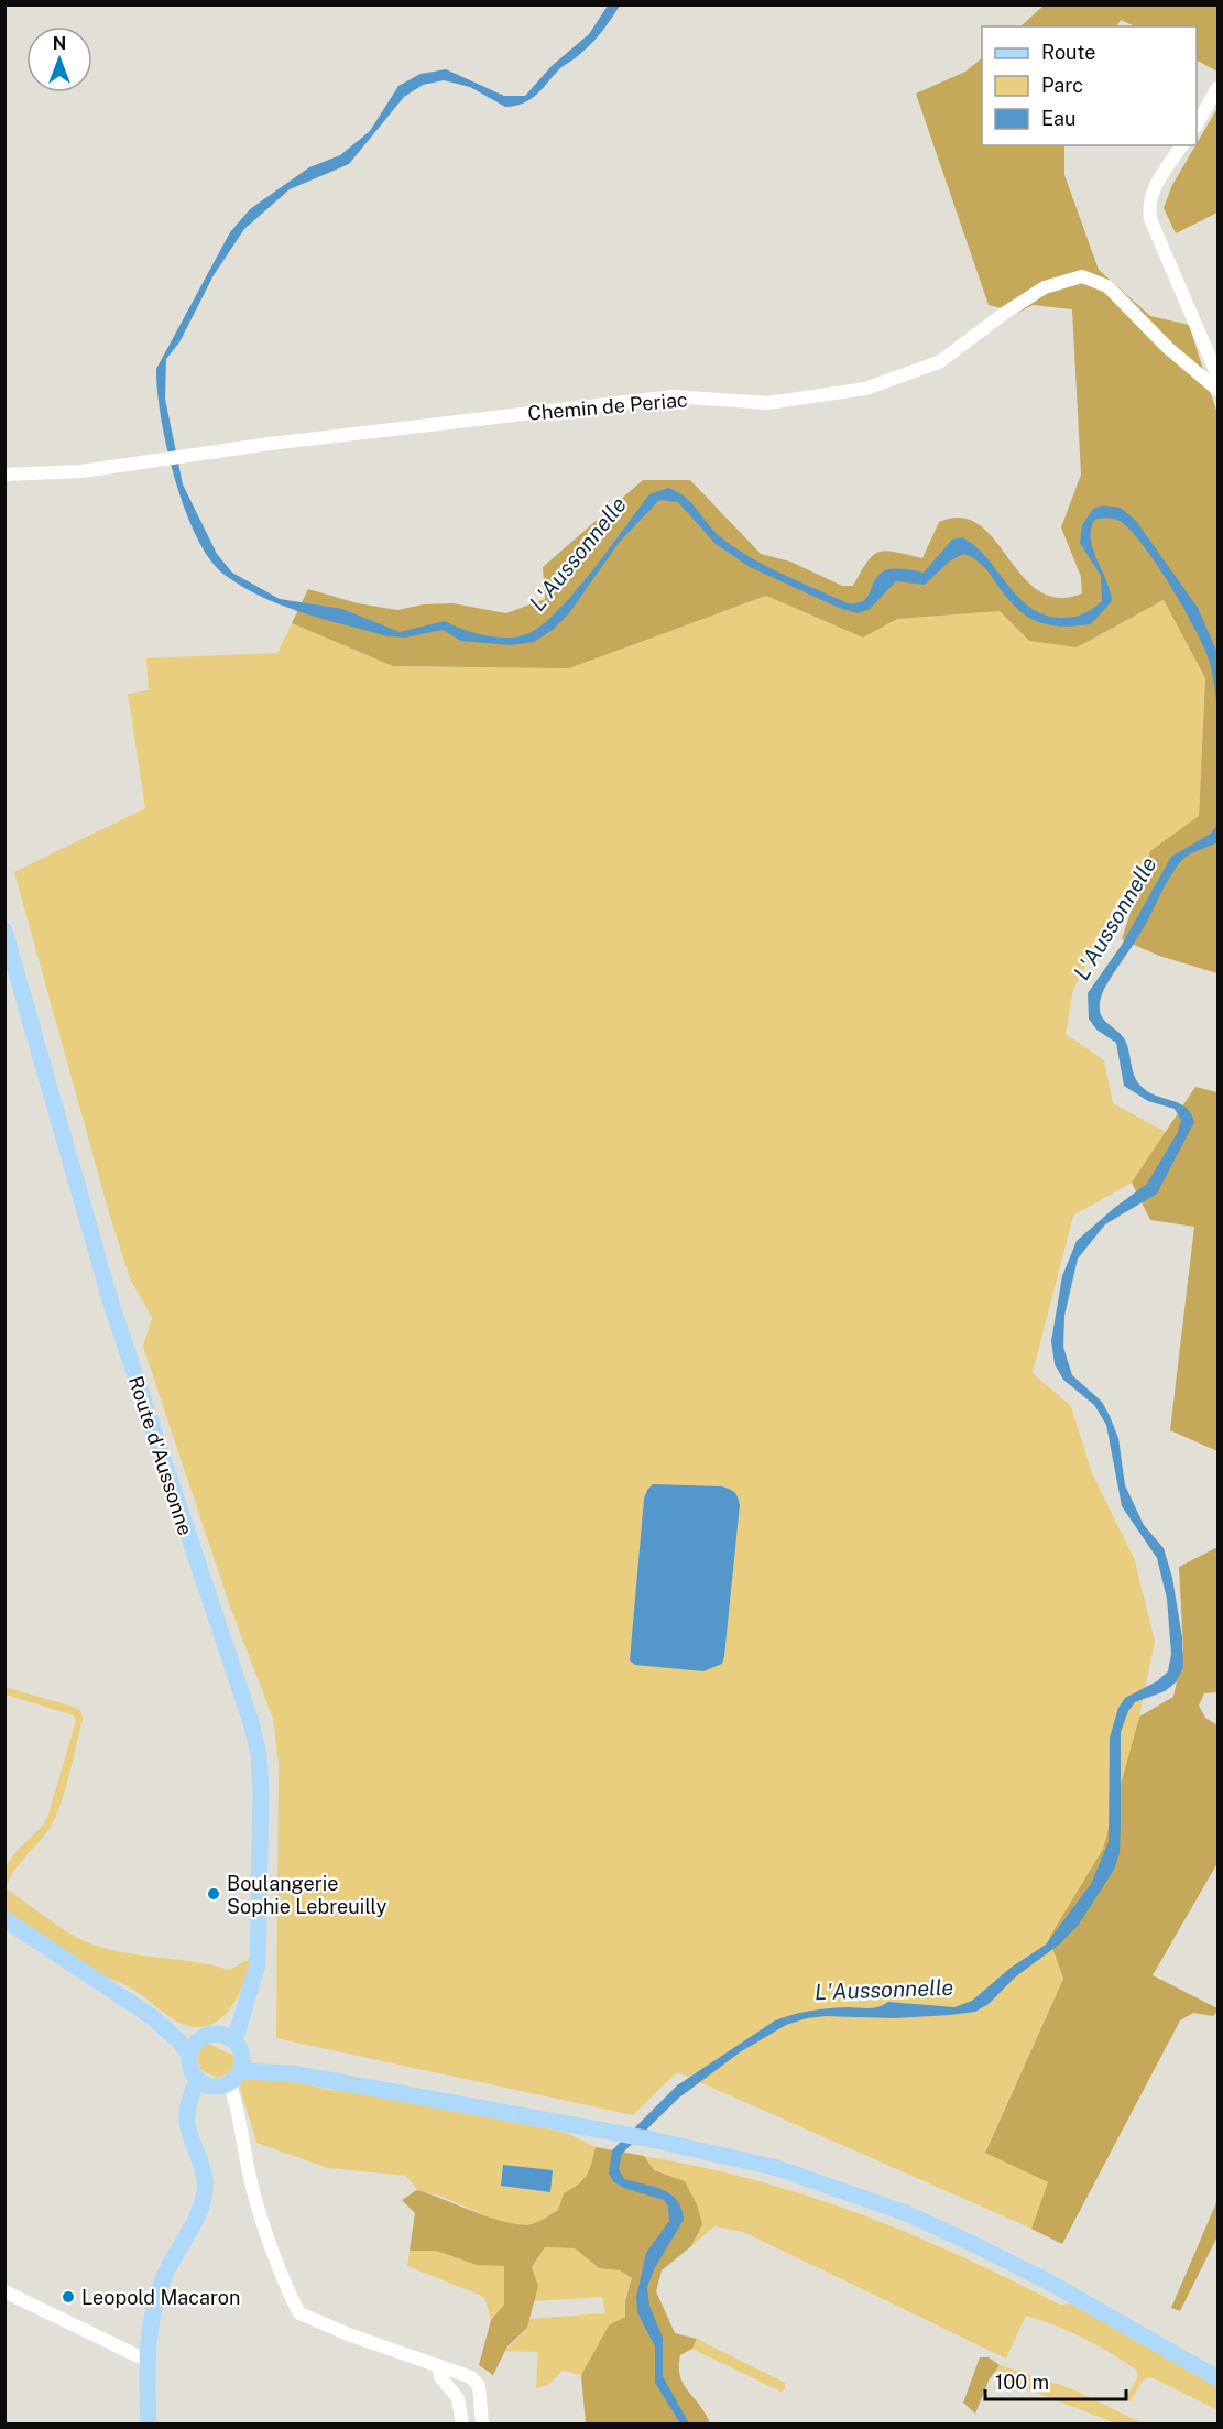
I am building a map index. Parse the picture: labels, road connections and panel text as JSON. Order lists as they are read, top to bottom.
{
  "streets": {
    "main road": ["Route d'Aussonne"],
    "street": ["Chemin de Periac"]
  },
  "water": ["L'Aussonnelle"],
  "places": ["Boulangerie Sophie Lebreuilly", "Leopold Macaron"],
  "legend": ["Route", "Parc", "Eau"],
  "scale_bar": "100 m",
  "north": "top"
}
